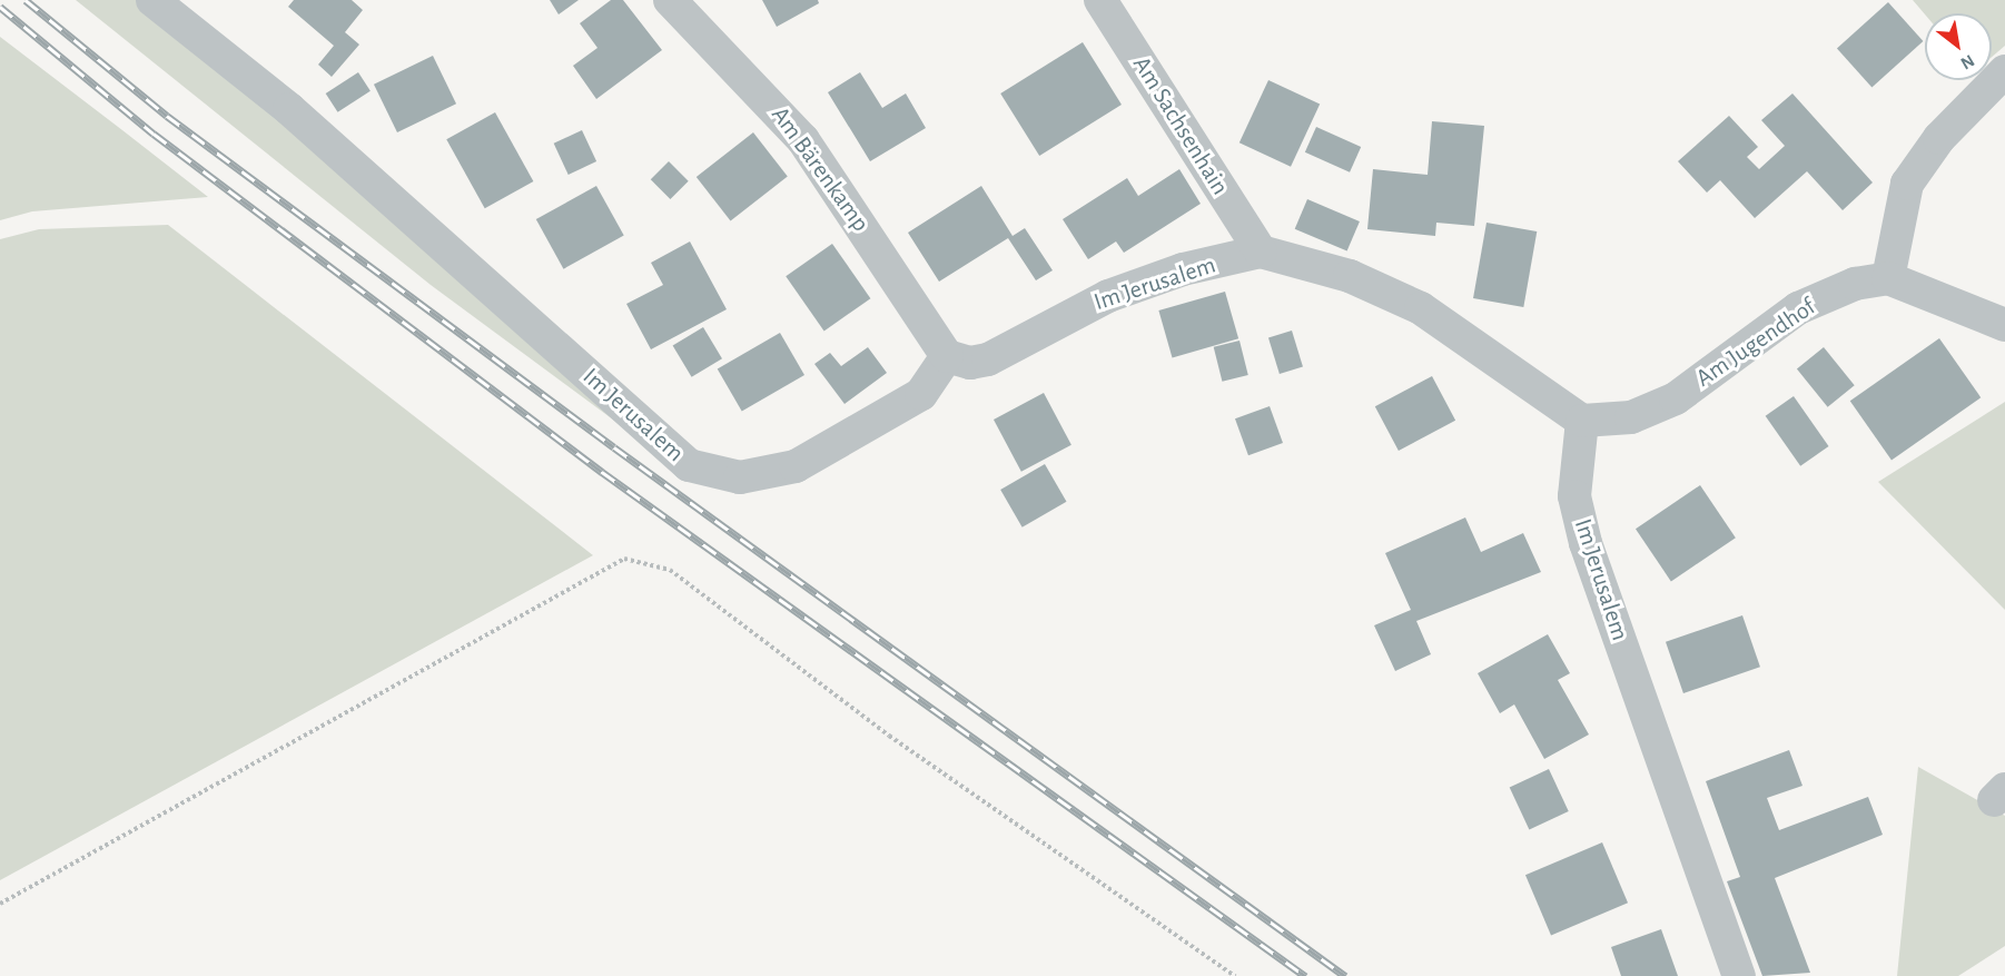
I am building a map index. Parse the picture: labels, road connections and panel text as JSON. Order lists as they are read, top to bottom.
{
  "streets": {
    "street": [
      "Am Sachsenhain",
      "Am Bärenkamp",
      "Im Jerusalem",
      "Am Jugendhof"
    ]
  },
  "crossings": [
    ["Am Sachsenhain", "Im Jerusalem"],
    ["Am Bärenkamp", "Im Jerusalem"],
    ["Im Jerusalem", "Am Jugendhof"]
  ],
  "north": "bottom right"
}
